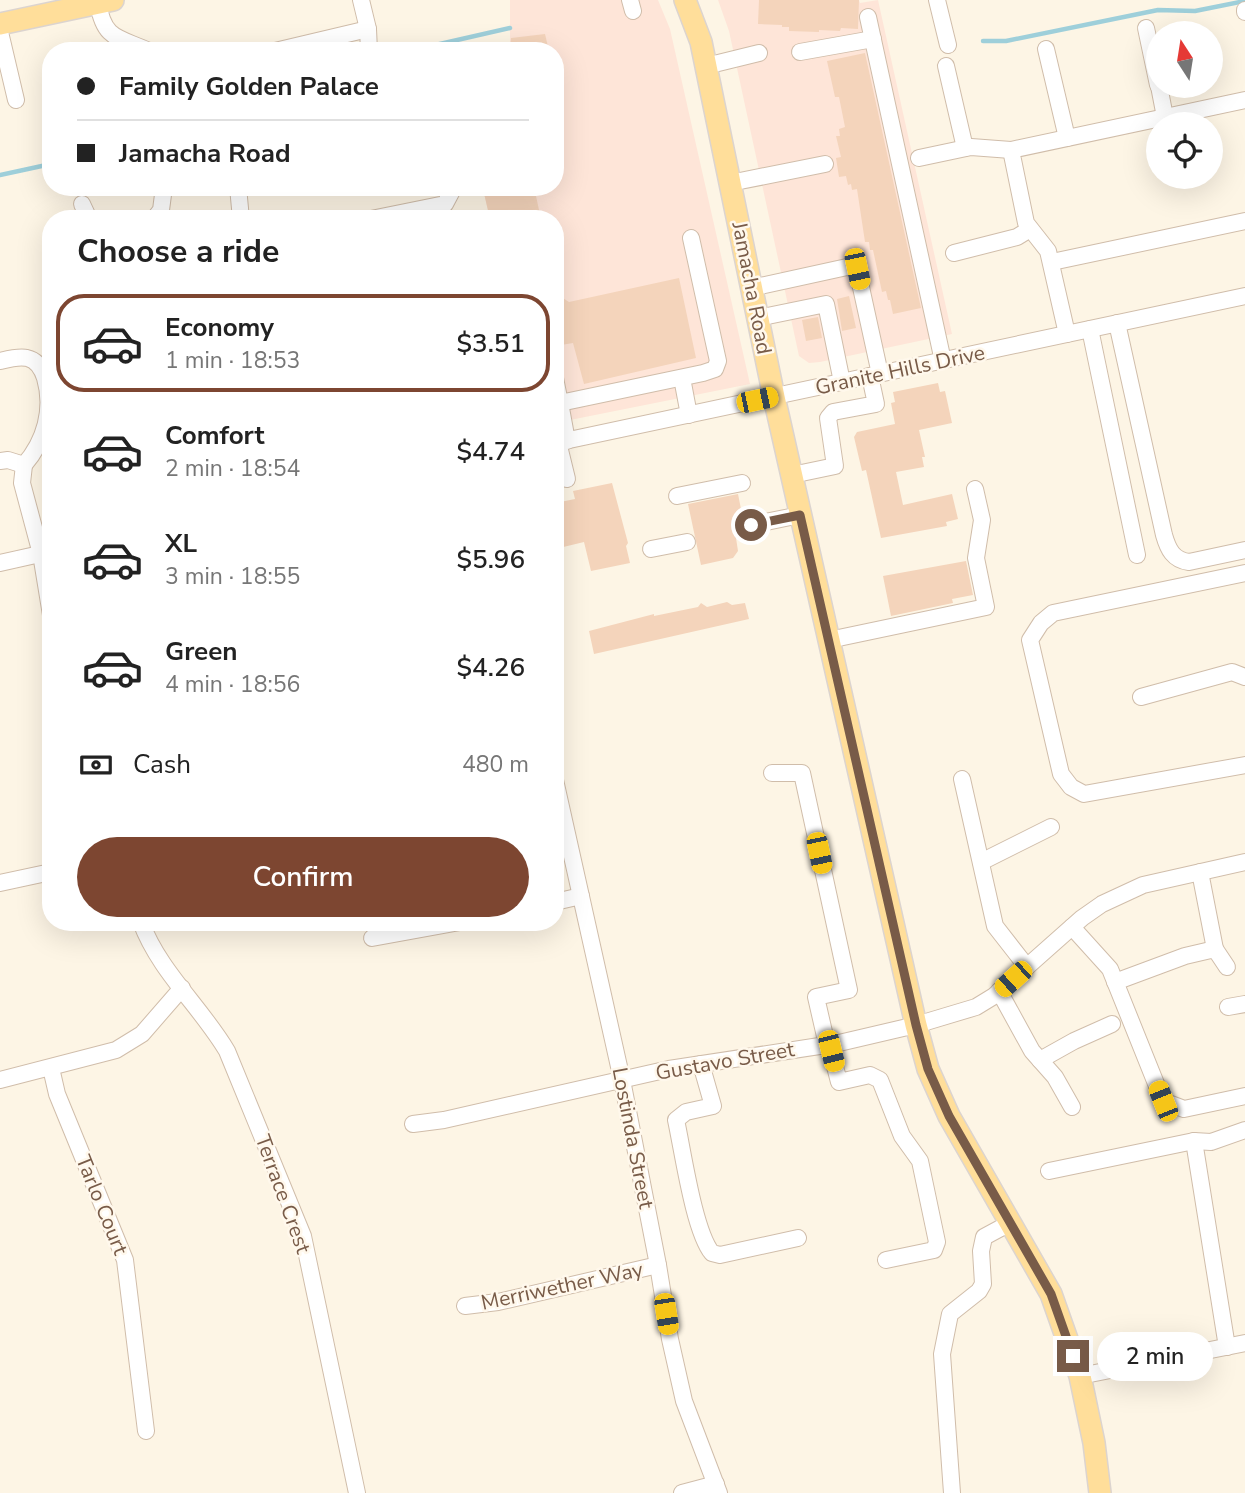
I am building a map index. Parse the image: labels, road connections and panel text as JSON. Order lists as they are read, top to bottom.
{
  "streets": {
    "main road": ["Jamacha Road"],
    "street": [
      "Granite Hills Drive",
      "Gustavo Street",
      "Lostinda Street",
      "Terrace Crest",
      "Tarlo Court",
      "Merriwether Way"
    ]
  },
  "crossings": [
    ["Jamacha Road", "Granite Hills Drive"],
    ["Jamacha Road", "Gustavo Street"],
    ["Gustavo Street", "Lostinda Street"],
    ["Lostinda Street", "Merriwether Way"]
  ],
  "north": "top",
  "page": {
    "banner": ["Family Golden Palace", "Jamacha Road"],
    "heading": "Choose a ride",
    "list": [
      {
        "name": "Economy",
        "note": "1 min · 18:53",
        "value": "$3.51"
      },
      {
        "name": "Comfort",
        "note": "2 min · 18:54",
        "value": "$4.74"
      },
      {
        "name": "XL",
        "note": "3 min · 18:55",
        "value": "$5.96"
      },
      {
        "name": "Green",
        "note": "4 min · 18:56",
        "value": "$4.26"
      }
    ],
    "pay": ["Cash", "480 m"],
    "buttons": "Confirm",
    "bubble": "2 min"
  }
}
